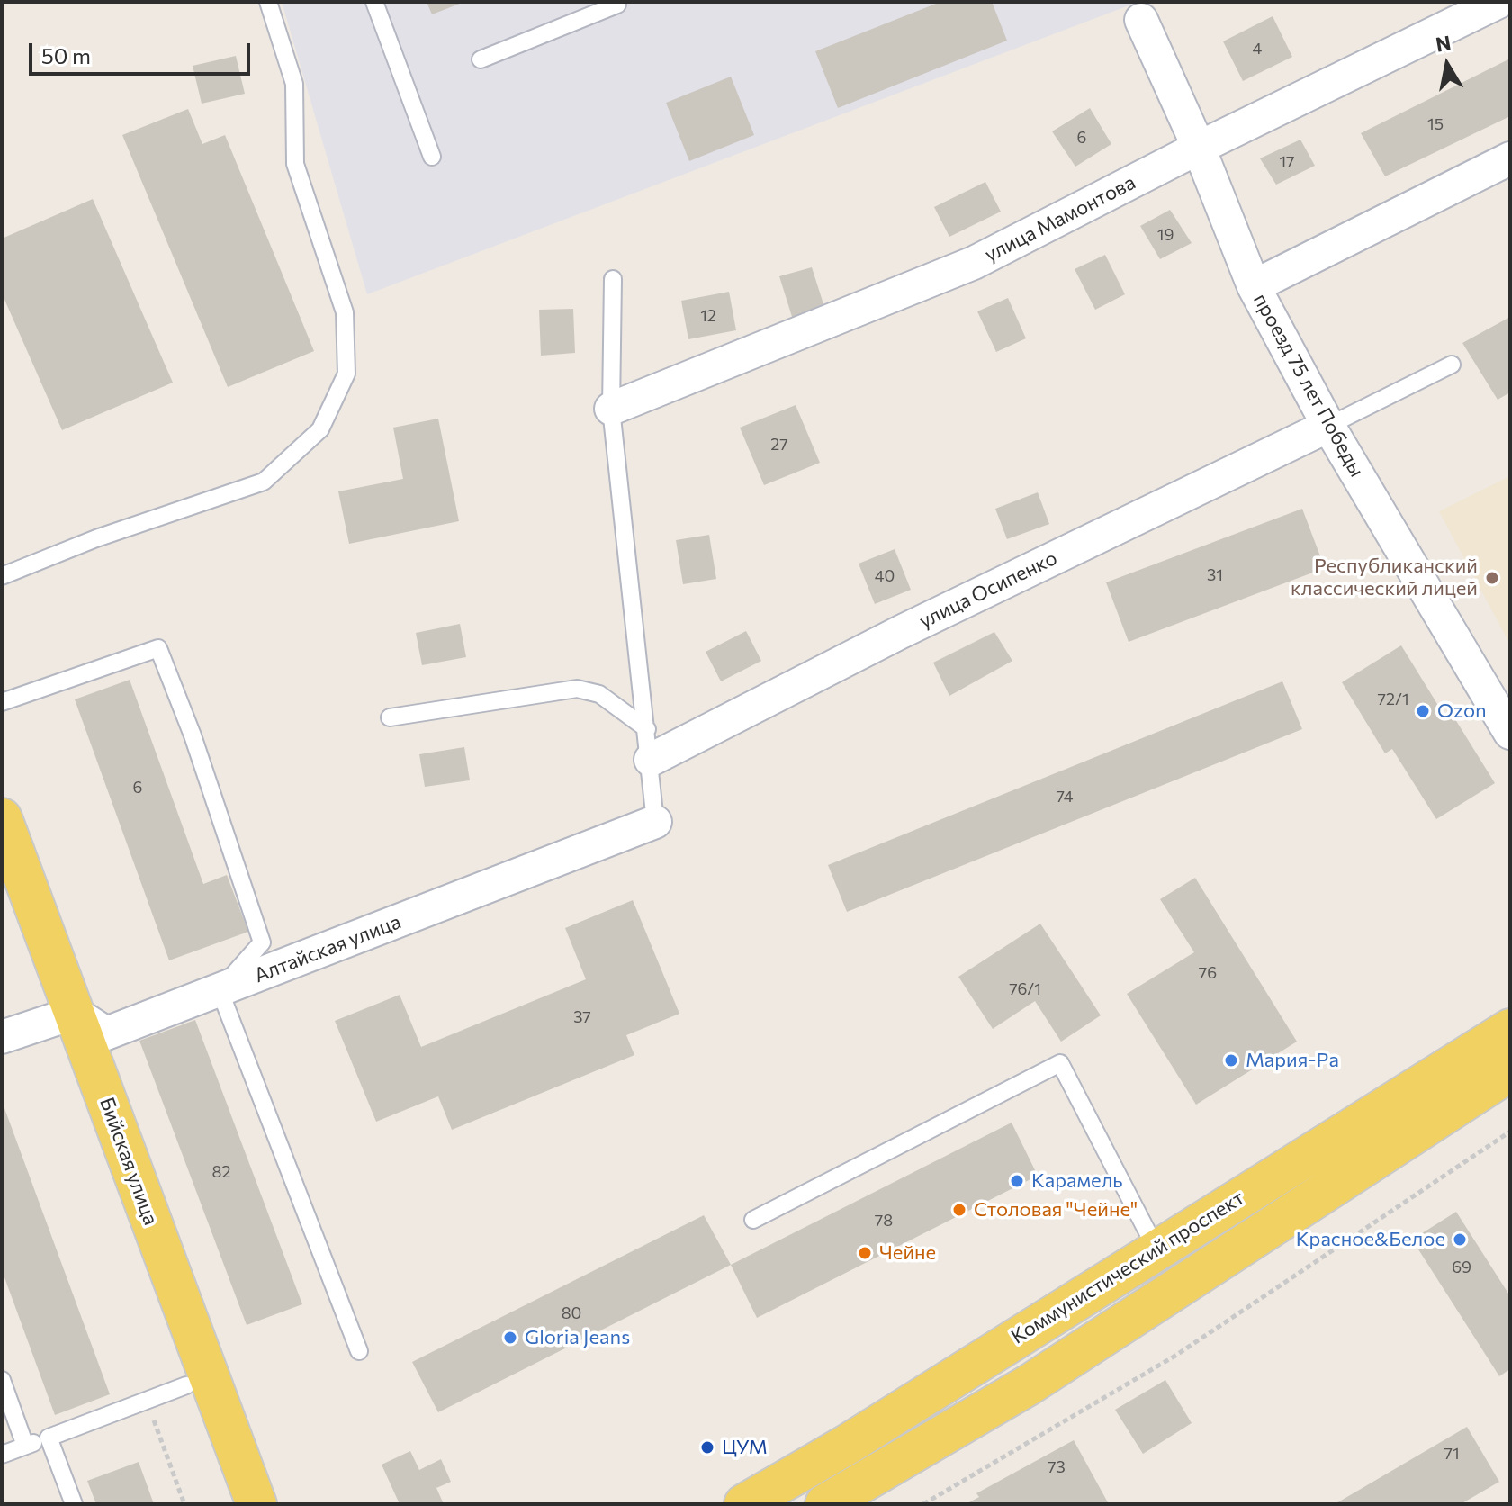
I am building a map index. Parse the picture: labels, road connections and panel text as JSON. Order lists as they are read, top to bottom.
{
  "streets": {
    "main road": ["Бийская улица", "Коммунистический проспект"],
    "street": [
      "улица Мамонтова",
      "проезд 75 лет Победы",
      "улица Осипенко",
      "Алтайская улица"
    ]
  },
  "crossings": [
    ["улица Мамонтова", "проезд 75 лет Победы"],
    ["проезд 75 лет Победы", "улица Осипенко"],
    ["Алтайская улица", "Бийская улица"]
  ],
  "places": [
    "Республиканский классический лицей",
    "Ozon",
    "Мария-Ра",
    "Карамель",
    "Столовая \"Чейне\"",
    "Красное&Белое",
    "Чейне",
    "Gloria Jeans",
    "ЦУМ"
  ],
  "house_numbers": [
    "4",
    "15",
    "6",
    "17",
    "19",
    "12",
    "27",
    "31",
    "40",
    "72/1",
    "6",
    "74",
    "76",
    "76/1",
    "37",
    "82",
    "78",
    "69",
    "80",
    "71",
    "73"
  ],
  "scale_bar": "50 m",
  "north": "top"
}
